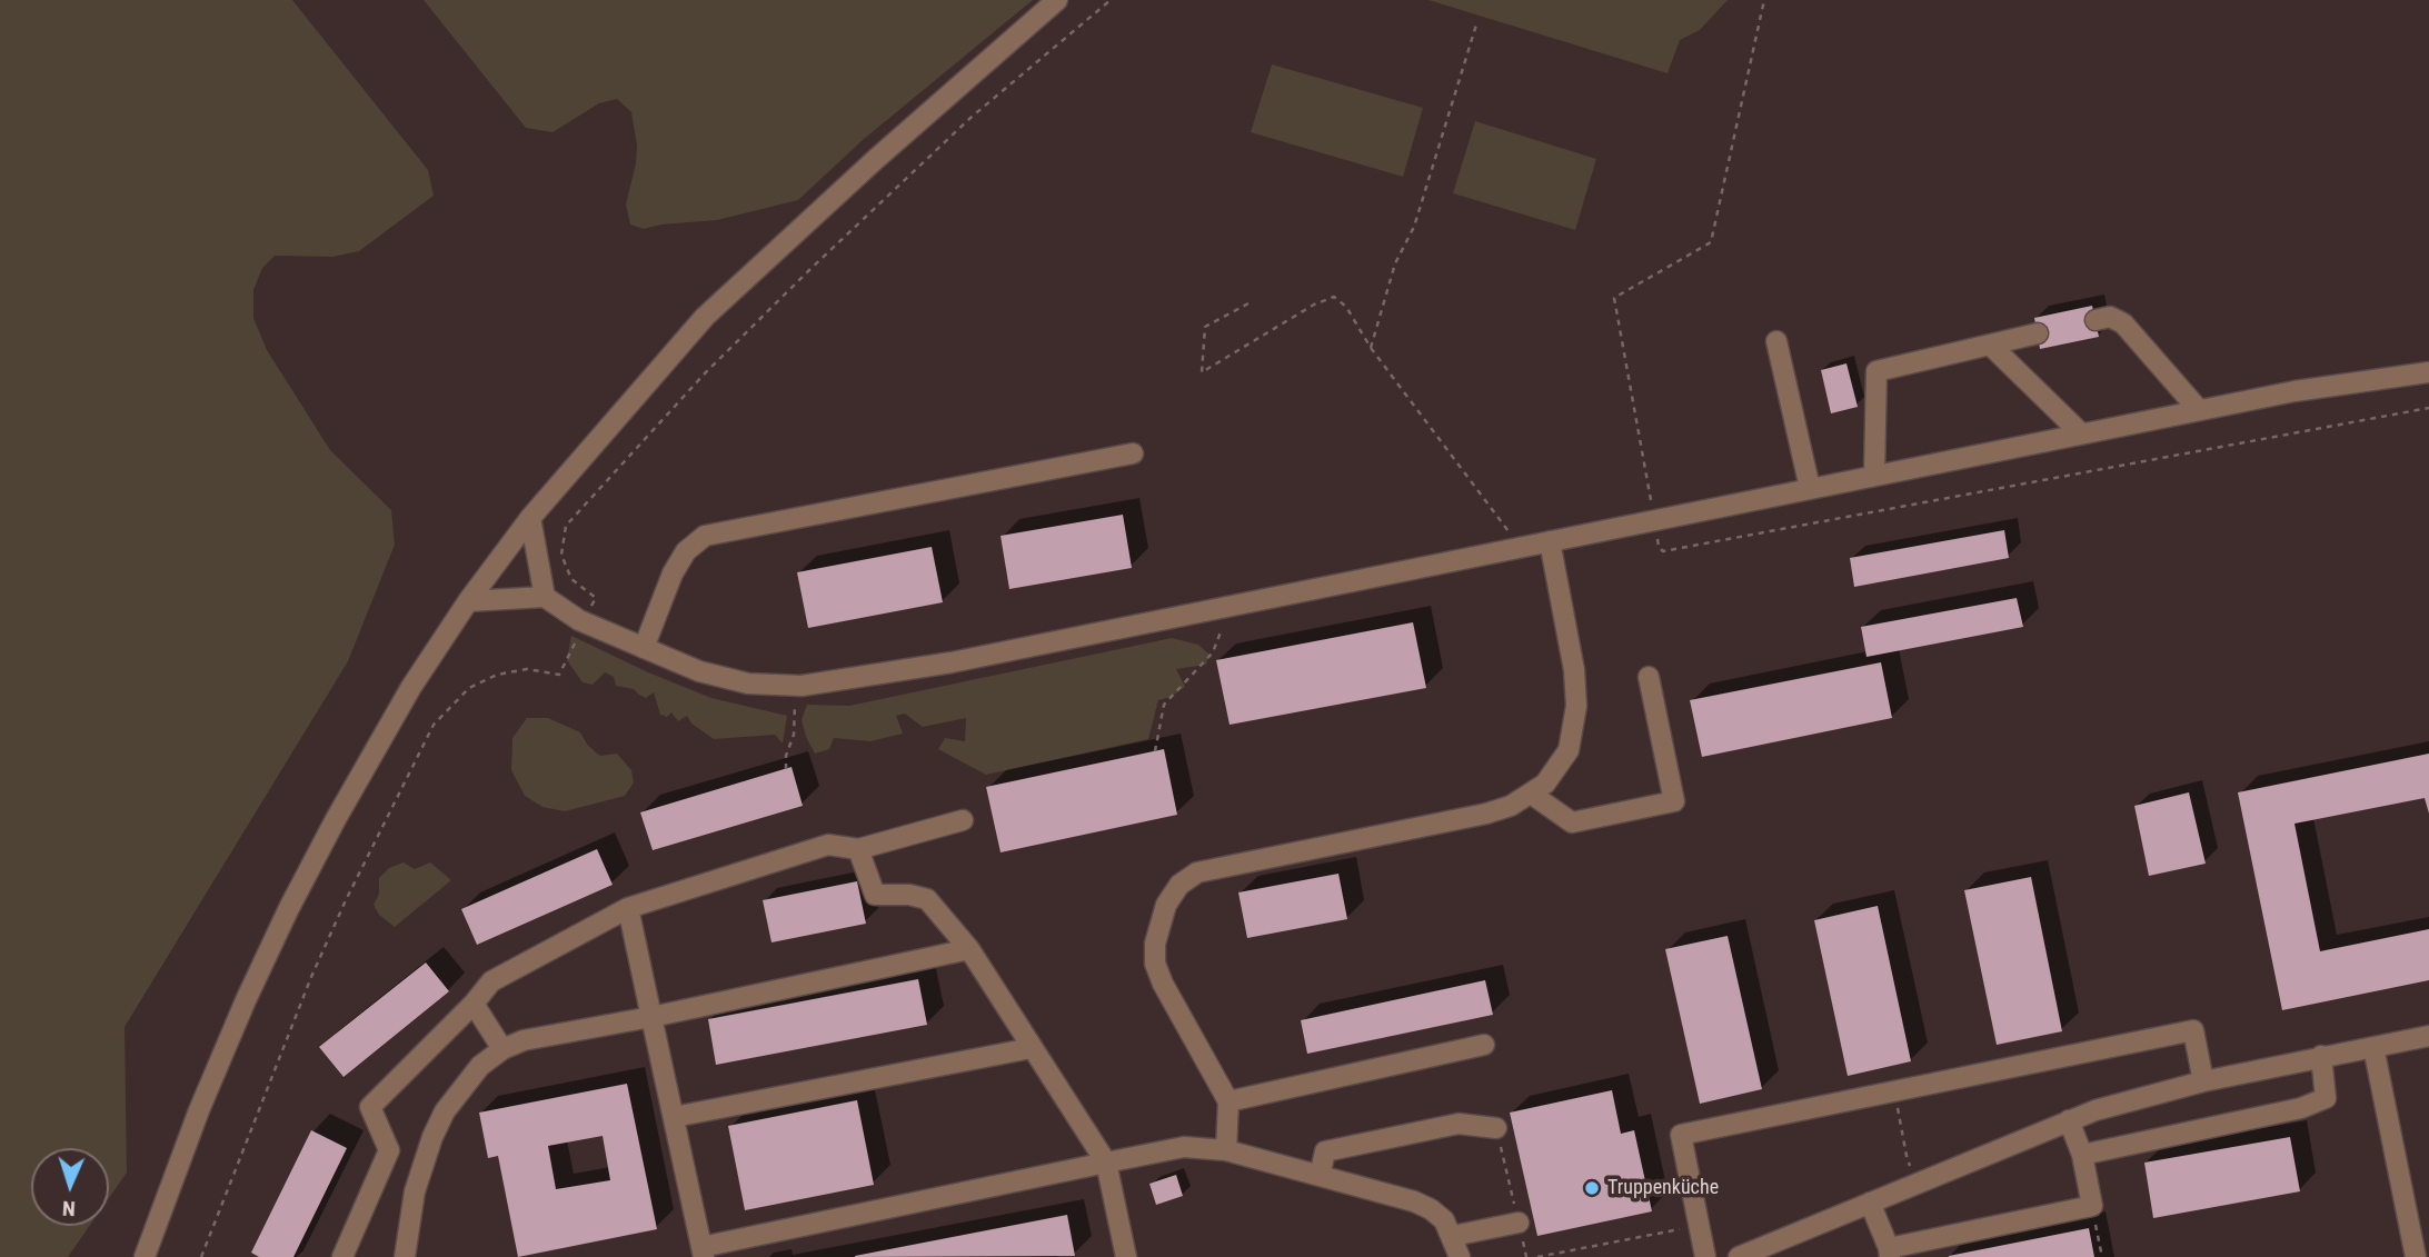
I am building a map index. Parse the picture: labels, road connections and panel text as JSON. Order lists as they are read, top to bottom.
{
  "places": ["Truppenküche"],
  "north": "bottom"
}
